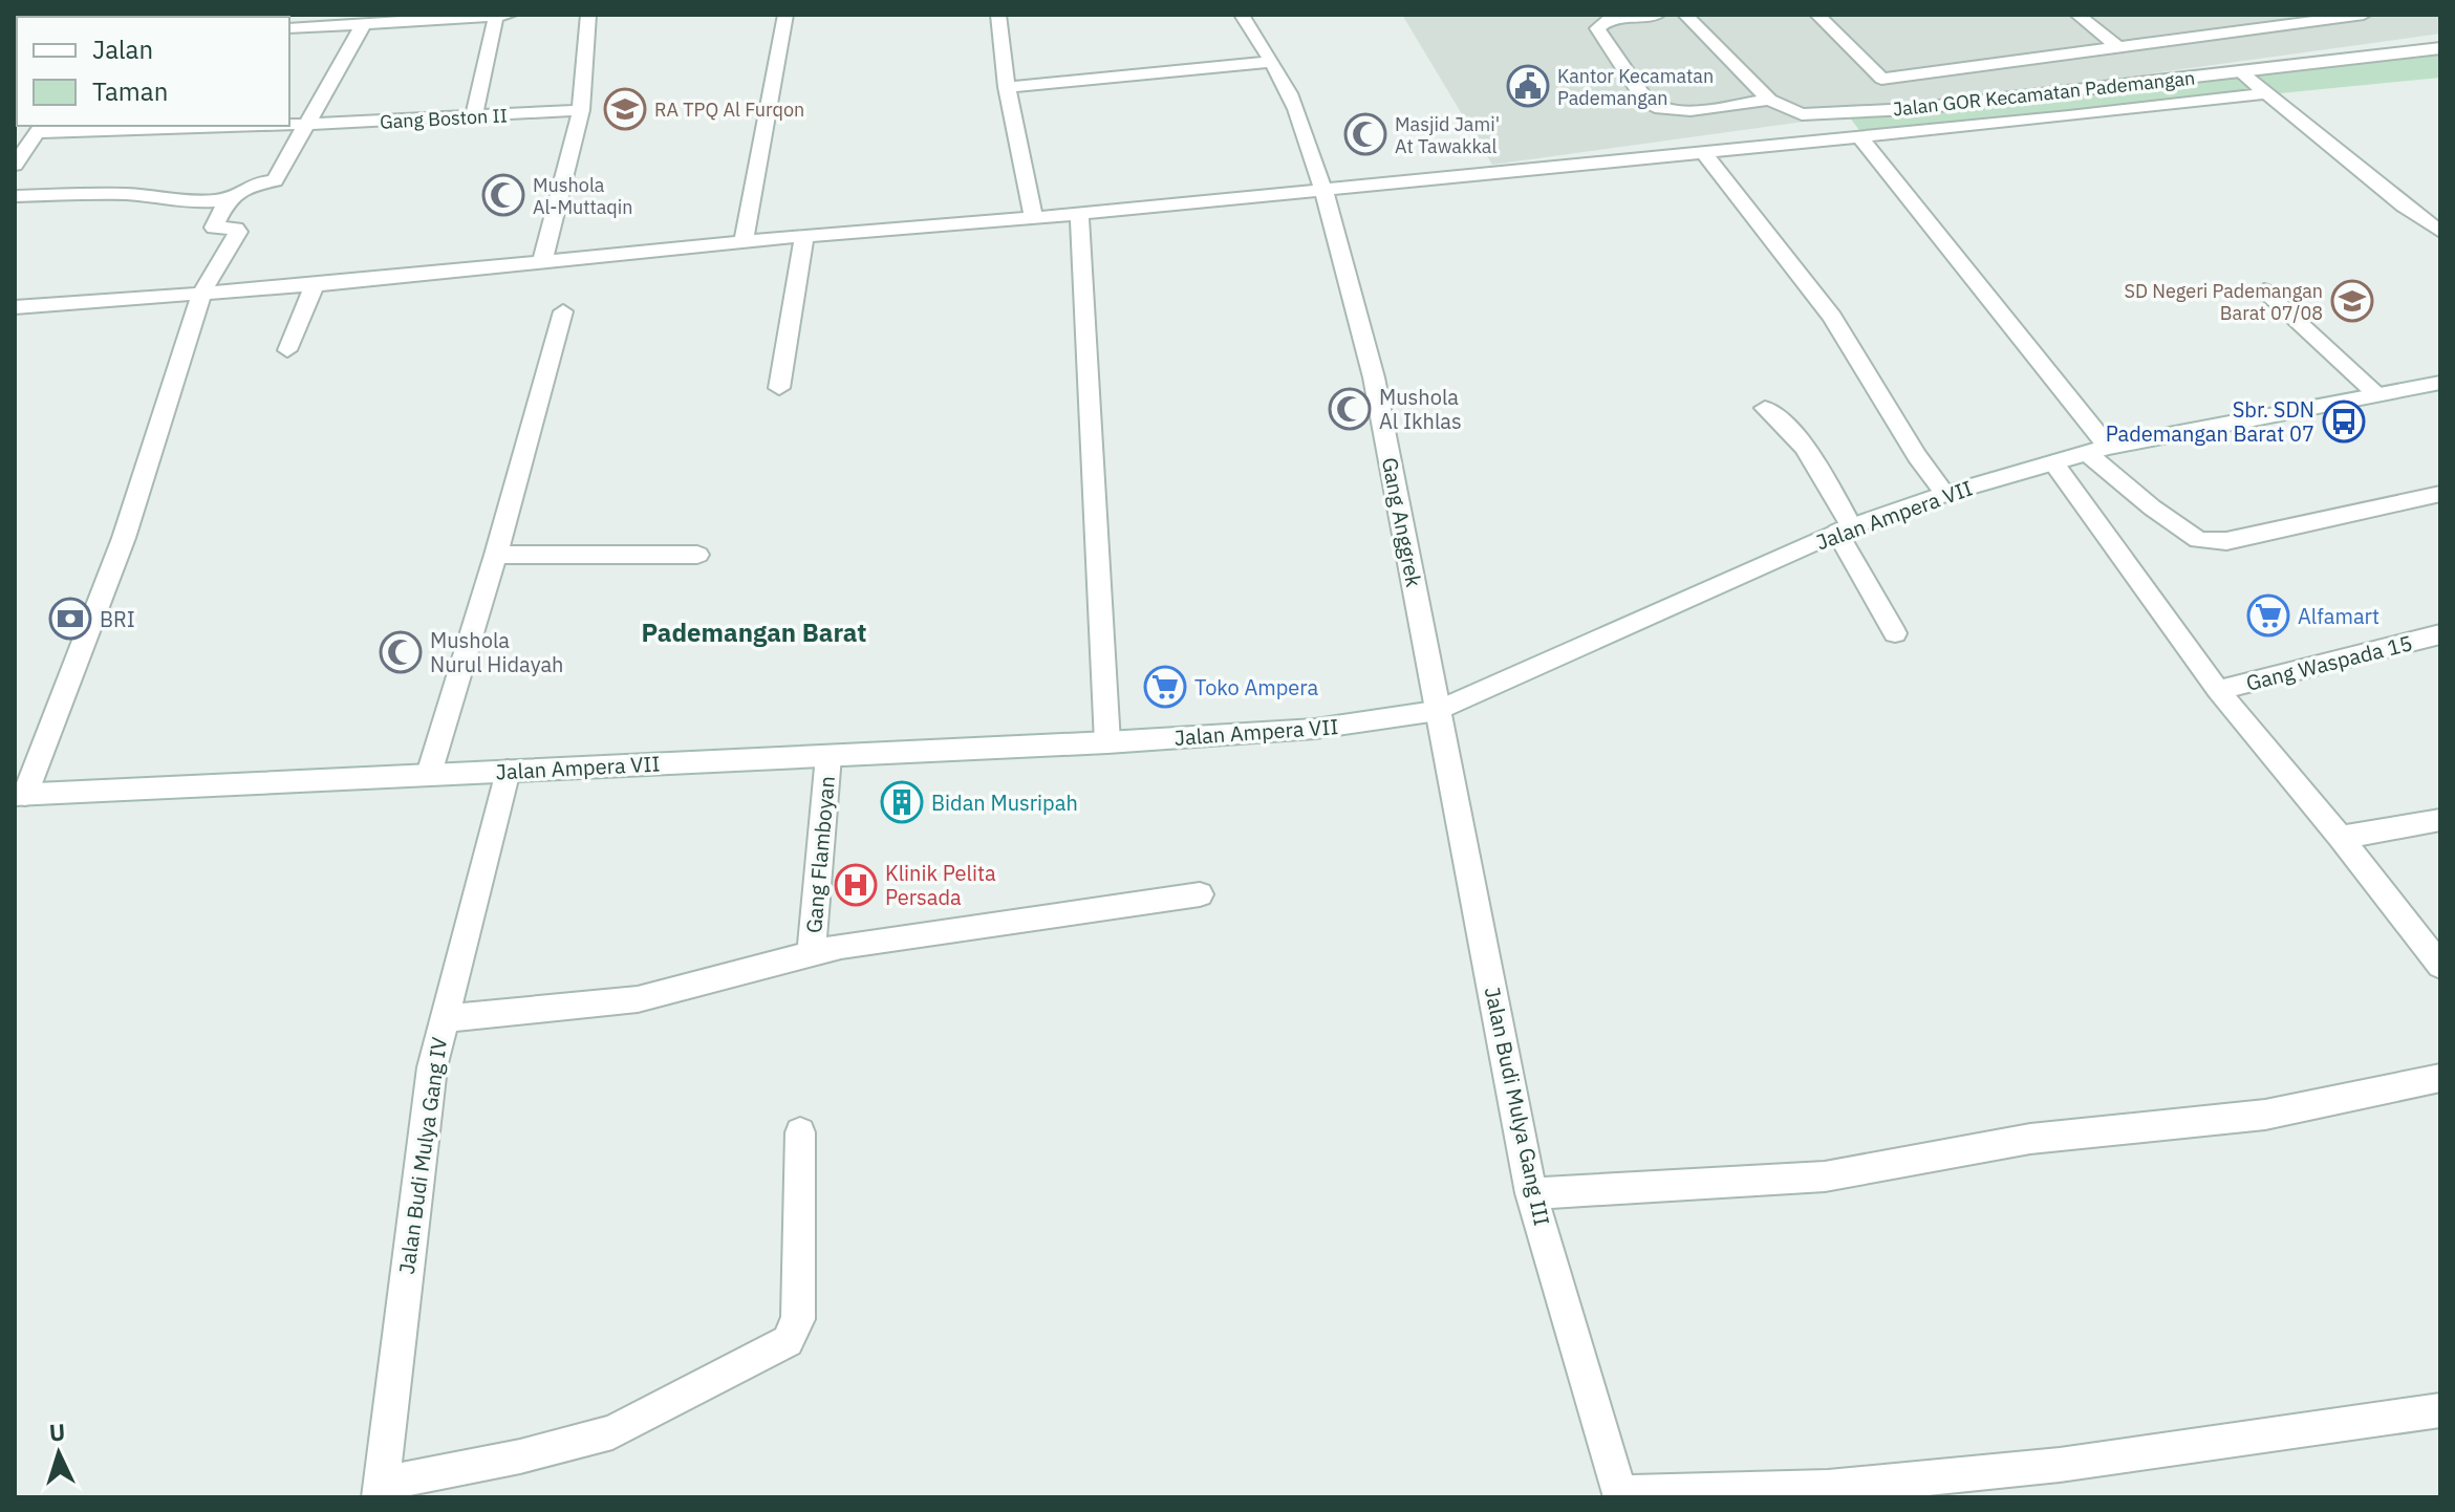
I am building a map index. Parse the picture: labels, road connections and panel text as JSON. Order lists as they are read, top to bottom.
{
  "streets": {
    "street": [
      "Jalan GOR Kecamatan Pademangan",
      "Gang Boston II",
      "Jalan Ampera VII",
      "Gang Anggrek",
      "Gang Waspada 15",
      "Gang Flamboyan",
      "Jalan Budi Mulya Gang III",
      "Jalan Budi Mulya Gang IV"
    ]
  },
  "crossings": [
    ["Jalan Ampera VII", "Gang Anggrek"],
    ["Jalan Ampera VII", "Gang Flamboyan"],
    ["Jalan Ampera VII", "Jalan Budi Mulya Gang III"],
    ["Jalan Ampera VII", "Jalan Budi Mulya Gang IV"],
    ["Gang Anggrek", "Jalan Budi Mulya Gang III"]
  ],
  "districts": ["Pademangan Barat"],
  "places": {
    "public building": ["Kantor Kecamatan Pademangan"],
    "school or university": ["RA TPQ Al Furqon", "SD Negeri Pademangan Barat 07/08"],
    "mosque": [
      "Masjid Jami' At Tawakkal",
      "Mushola Al-Muttaqin",
      "Mushola Al Ikhlas",
      "Mushola Nurul Hidayah"
    ],
    "bus stop": ["Sbr. SDN Pademangan Barat 07"],
    "supermarket": ["Alfamart", "Toko Ampera"],
    "bank": ["BRI"],
    "building": ["Bidan Musripah"],
    "hospital": ["Klinik Pelita Persada"]
  },
  "legend": ["Jalan", "Taman"],
  "north": "top"
}
